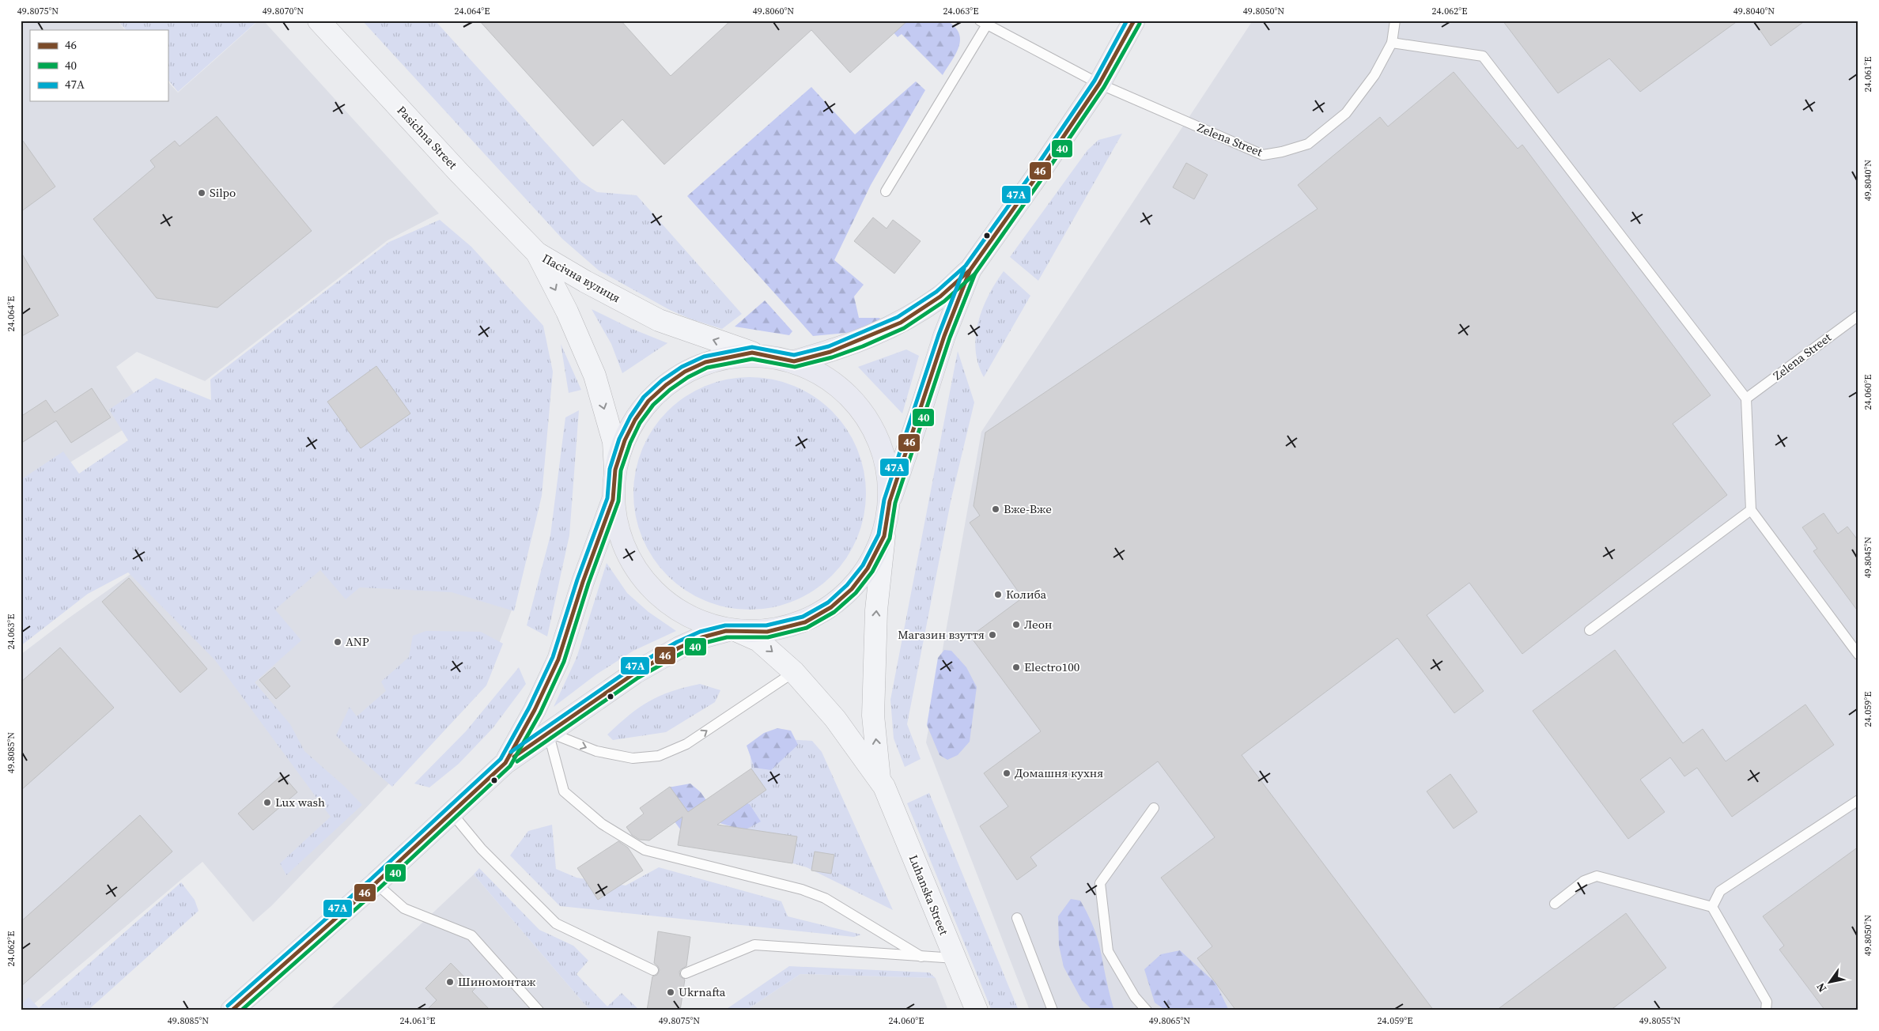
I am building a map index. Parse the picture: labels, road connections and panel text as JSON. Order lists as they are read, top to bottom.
{
  "streets": {
    "main road": ["Pasichna Street", "Пасічна вулиця", "Luhanska Street"],
    "lane": ["Zelena Street"]
  },
  "crossings": [
    ["Pasichna Street", "Пасічна вулиця"]
  ],
  "places": [
    "Silpo",
    "Вже-Вже",
    "Колиба",
    "Леон",
    "Магазин взуття",
    "ANP",
    "Electro100",
    "Домашня кухня",
    "Lux wash",
    "Шиномонтаж",
    "Ukrnafta"
  ],
  "lines": ["transit line 46", "transit line 47А", "transit line 40"],
  "legend": ["46", "40", "47А"],
  "north": "bottom left",
  "coordinates": [
    "49.8075°N",
    "49.8070°N",
    "24.064°E",
    "49.8060°N",
    "24.063°E",
    "49.8050°N",
    "24.062°E",
    "49.8040°N",
    "24.061°E",
    "24.060°E",
    "49.8045°N",
    "24.059°E",
    "49.8085°N",
    "49.8065°N",
    "49.8055°N"
  ]
}
